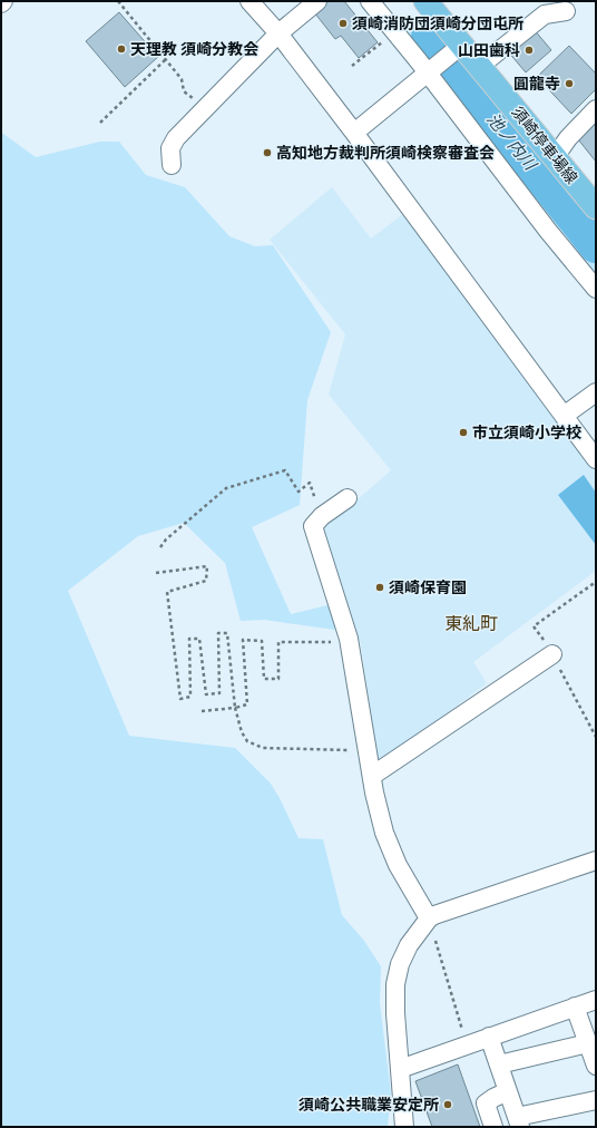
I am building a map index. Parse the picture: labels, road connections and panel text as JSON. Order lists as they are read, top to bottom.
{
  "streets": {
    "main road": ["須崎停車場線"]
  },
  "districts": ["東糺町"],
  "water": ["池ノ内川"],
  "places": [
    "須崎消防団須崎分団屯所",
    "天理教 須崎分教会",
    "山田歯科",
    "圓龍寺",
    "高知地方裁判所須崎検察審査会",
    "市立須崎小学校",
    "須崎保育園",
    "須崎公共職業安定所"
  ]
}
